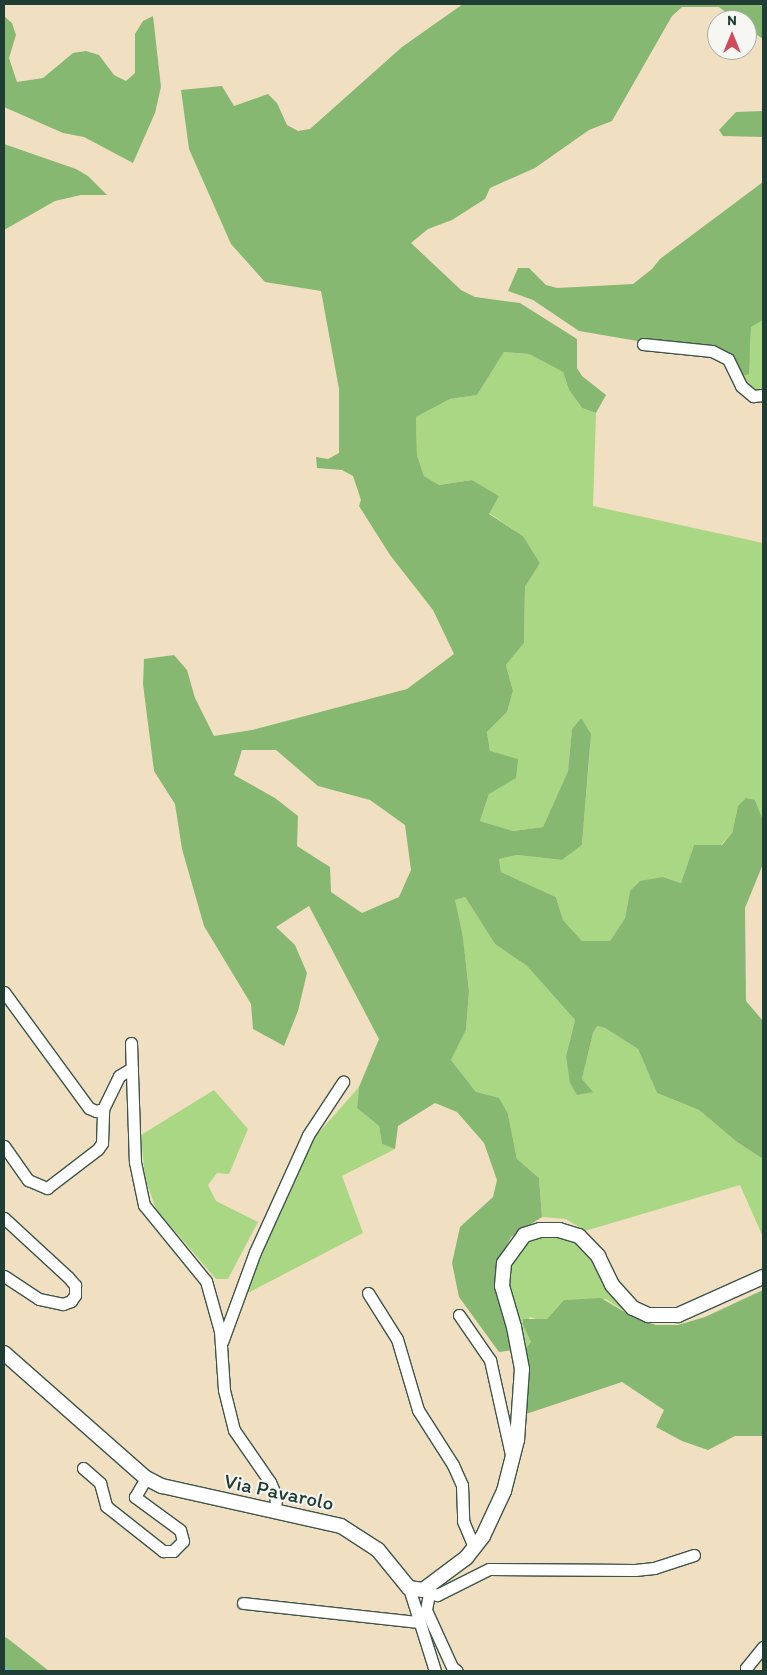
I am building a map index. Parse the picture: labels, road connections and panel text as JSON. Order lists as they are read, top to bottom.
{
  "streets": {
    "street": ["Via Pavarolo"]
  },
  "north": "top"
}
